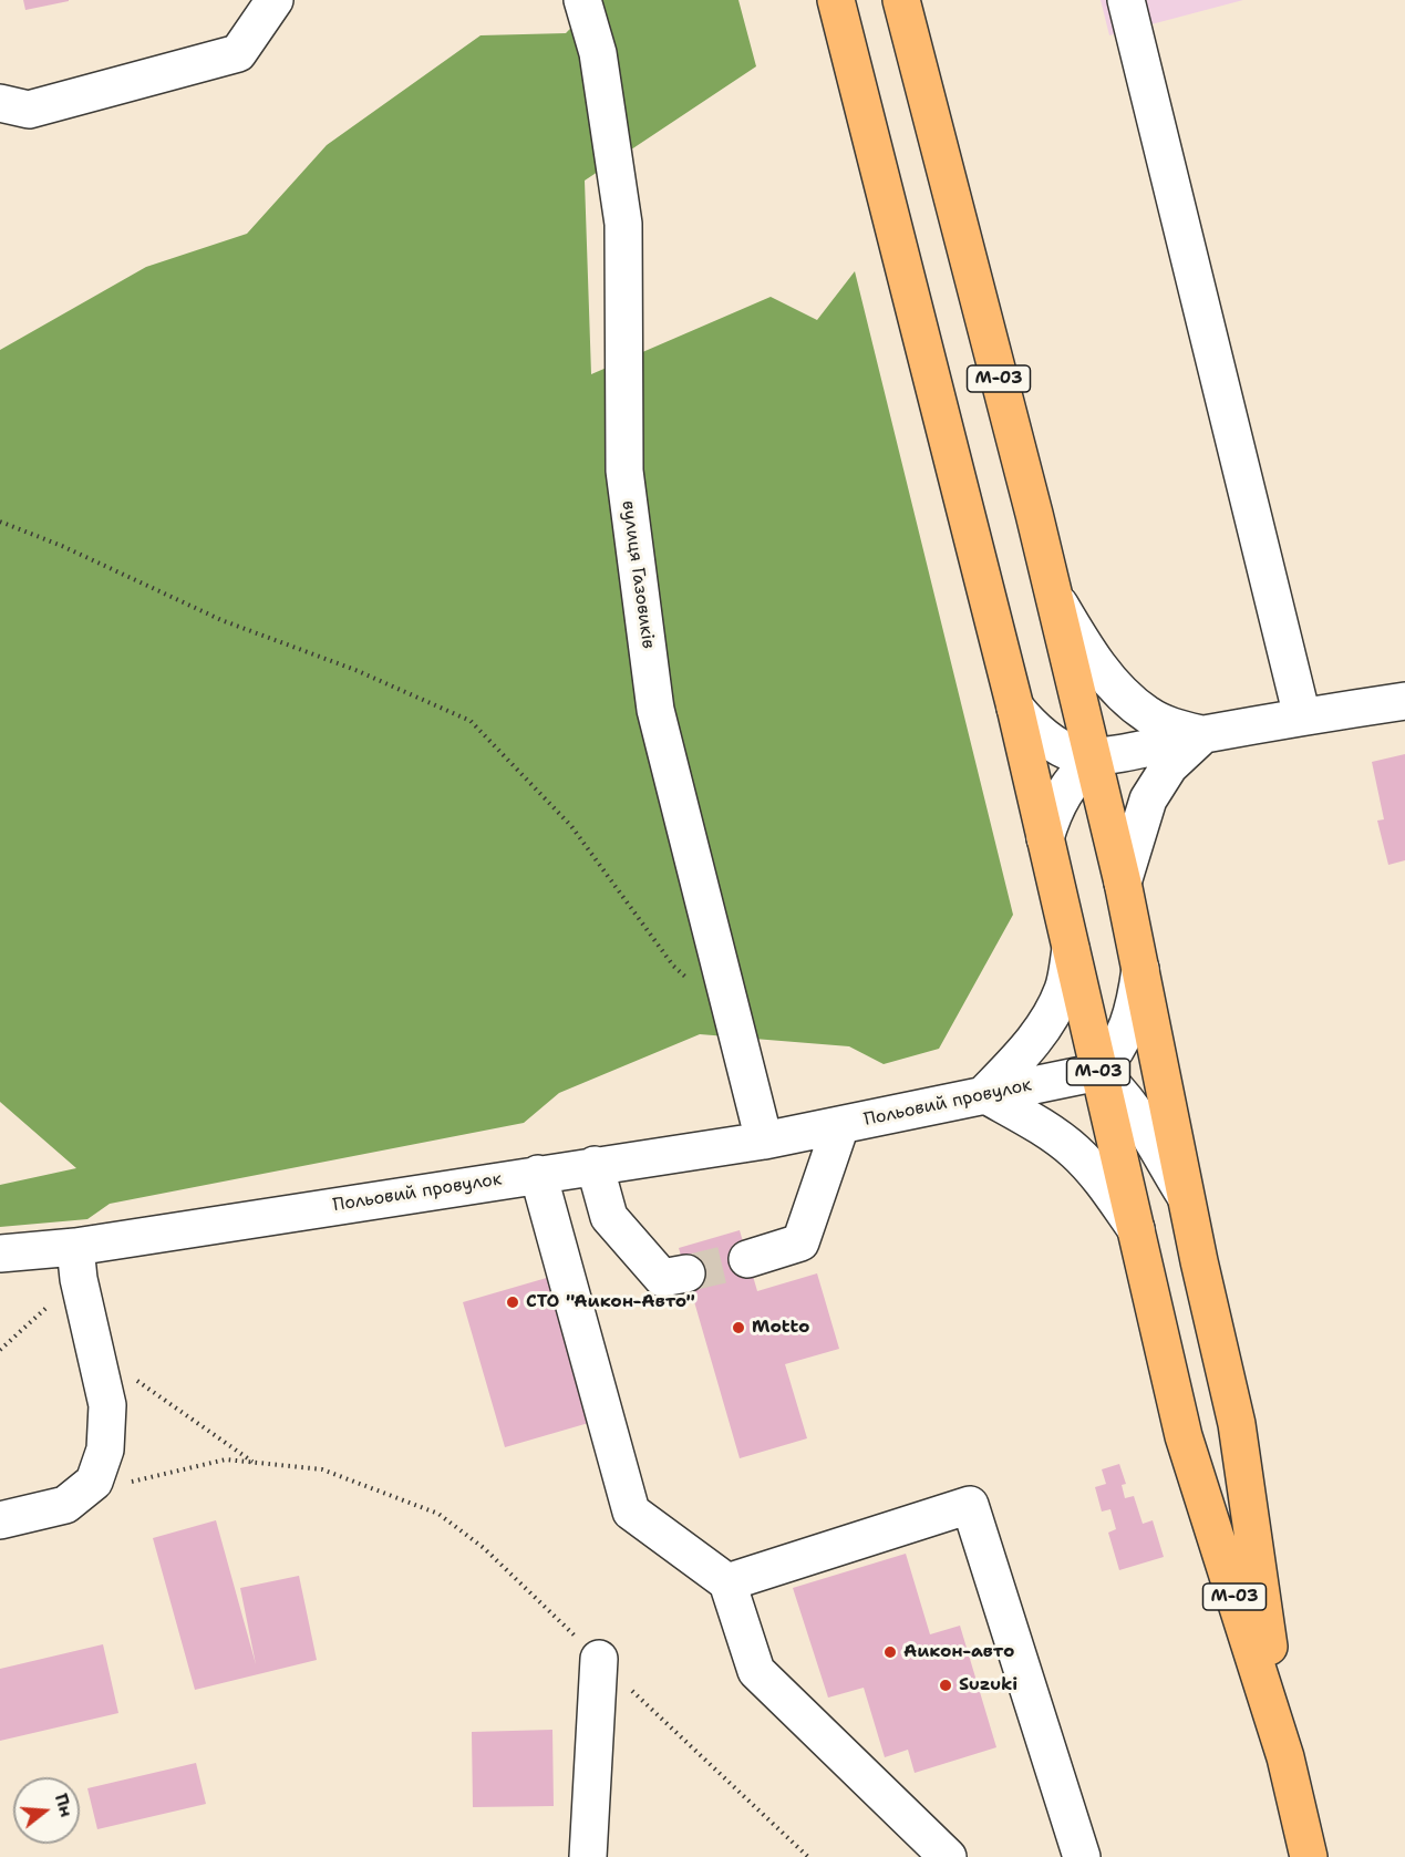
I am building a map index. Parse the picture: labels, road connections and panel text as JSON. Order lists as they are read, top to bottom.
{
  "streets": {
    "highway": ["М-03"],
    "street": ["вулиця Газовиків", "Польовий провулок"]
  },
  "crossings": [
    ["М-03", "Польовий провулок"],
    ["вулиця Газовиків", "Польовий провулок"]
  ],
  "places": [
    "СТО \"Аикон-Авто\"",
    "Motto",
    "Аикон-авто",
    "Suzuki"
  ],
  "north": "right"
}
